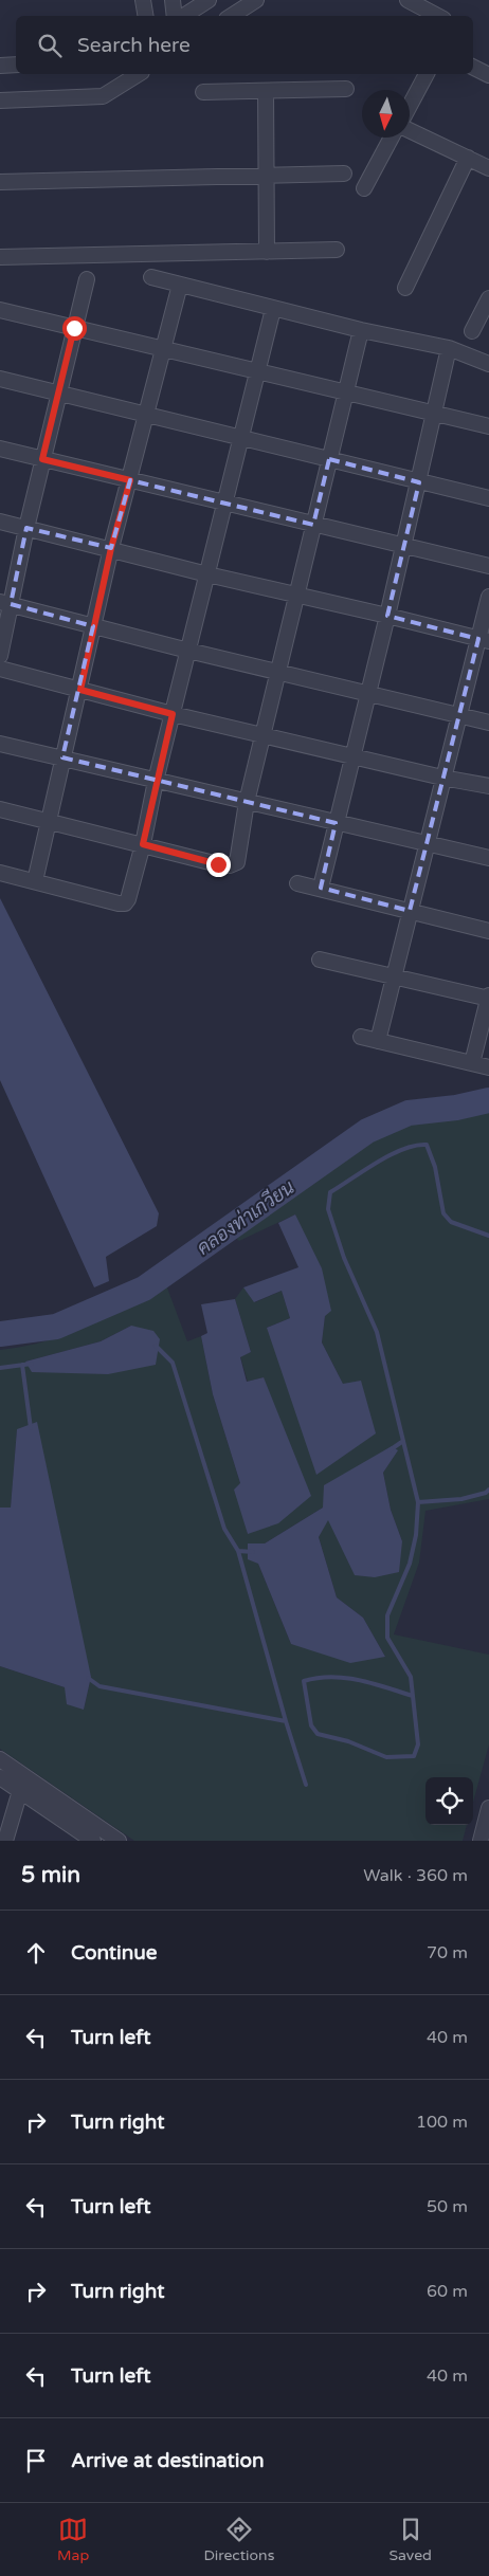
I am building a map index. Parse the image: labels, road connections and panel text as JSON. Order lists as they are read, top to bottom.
{
  "water": ["คลองท่าเกวียน"],
  "north": "bottom",
  "page": {
    "search": "Search here",
    "heading": ["5 min", "Walk · 360 m"],
    "list": [
      ["Continue", "70 m"],
      ["Turn left", "40 m"],
      ["Turn right", "100 m"],
      ["Turn left", "50 m"],
      ["Turn right", "60 m"],
      ["Turn left", "40 m"],
      "Arrive at destination"
    ],
    "nav": ["Map", "Directions", "Saved"]
  }
}
